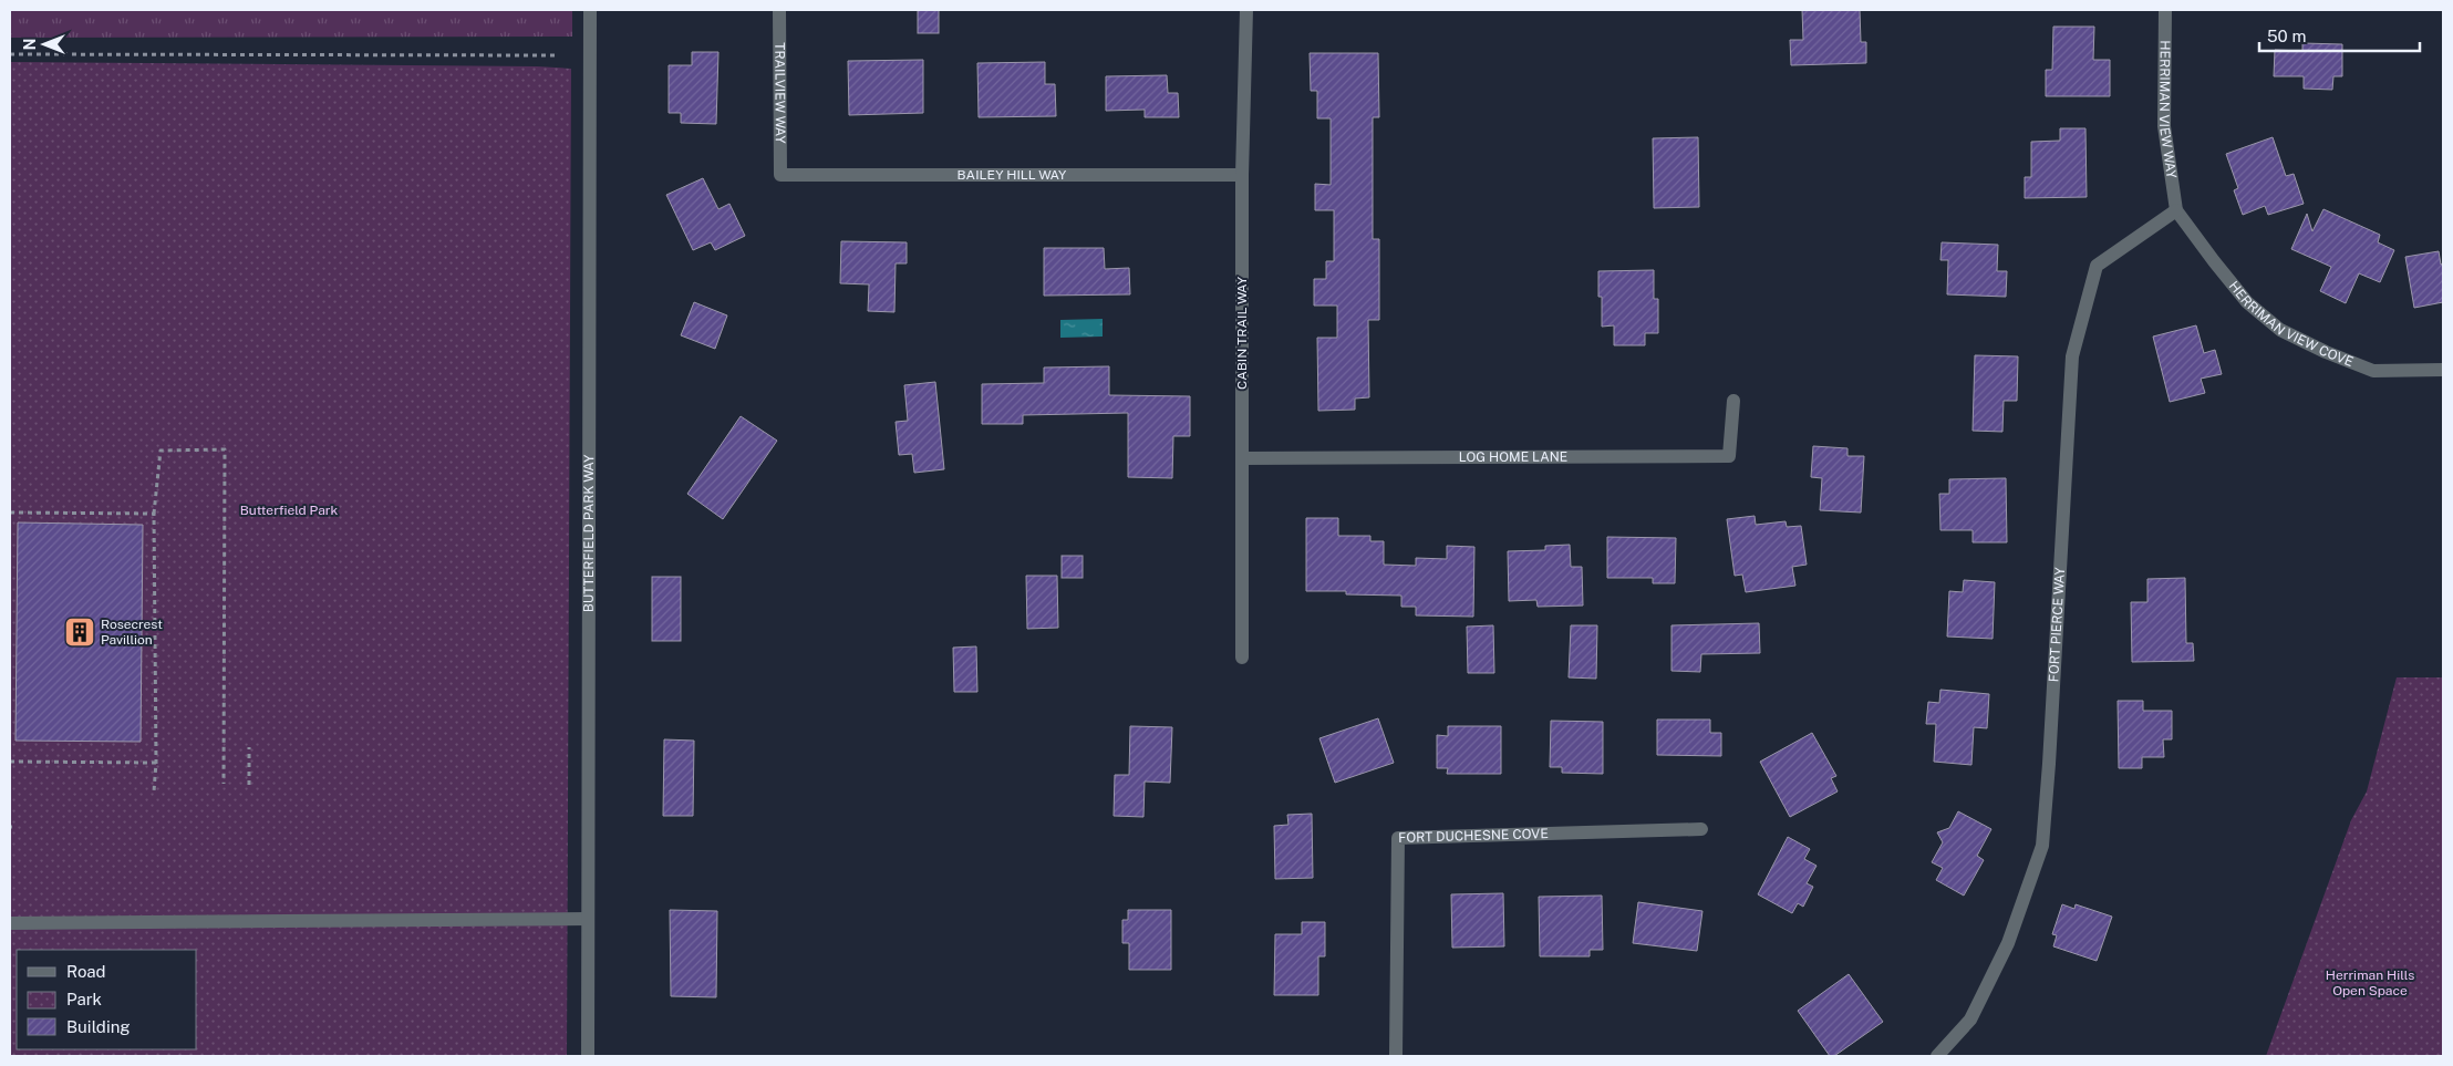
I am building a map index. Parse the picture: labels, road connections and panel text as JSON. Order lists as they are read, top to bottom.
{
  "streets": {
    "street": [
      "TRAILVIEW WAY",
      "HERRIMAN VIEW WAY",
      "BAILEY HILL WAY",
      "HERRIMAN VIEW COVE",
      "CABIN TRAIL WAY",
      "LOG HOME LANE",
      "BUTTERFIELD PARK WAY",
      "FORT PIERCE WAY",
      "FORT DUCHESNE COVE"
    ]
  },
  "crossings": [
    ["TRAILVIEW WAY", "BAILEY HILL WAY"],
    ["HERRIMAN VIEW WAY", "HERRIMAN VIEW COVE"],
    ["HERRIMAN VIEW WAY", "FORT PIERCE WAY"],
    ["BAILEY HILL WAY", "CABIN TRAIL WAY"],
    ["HERRIMAN VIEW COVE", "FORT PIERCE WAY"],
    ["CABIN TRAIL WAY", "LOG HOME LANE"]
  ],
  "parks": ["Butterfield Park", "Herriman Hills Open Space"],
  "places": {
    "building": ["Rosecrest Pavillion"]
  },
  "legend": ["Road", "Park", "Building"],
  "scale_bar": "50 m",
  "north": "left"
}
